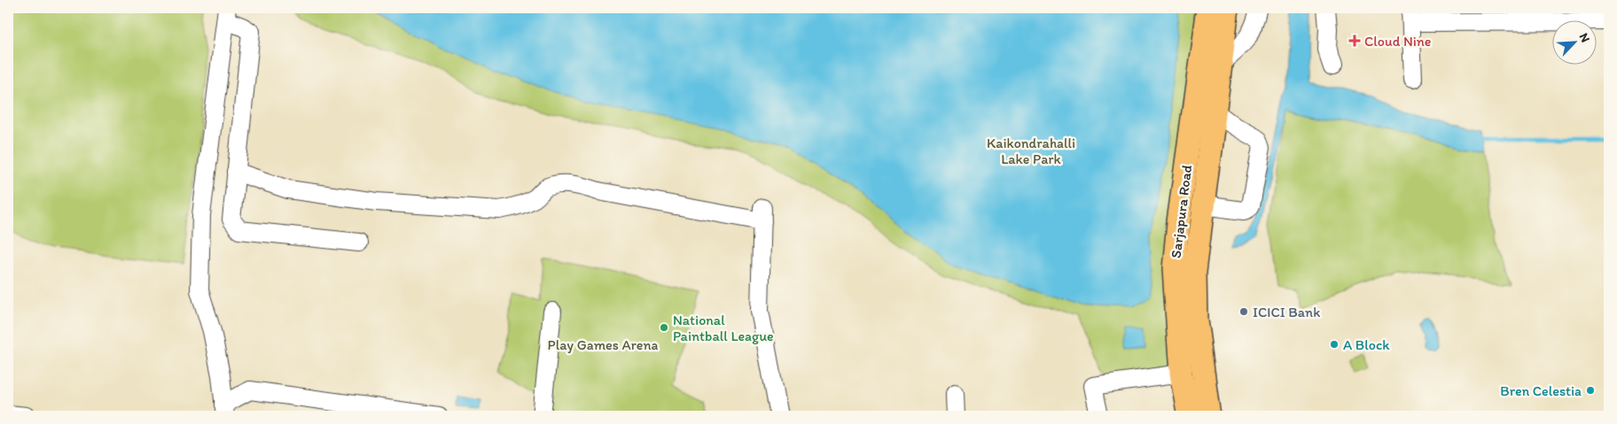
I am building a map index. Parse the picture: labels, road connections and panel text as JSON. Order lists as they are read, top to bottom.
{
  "streets": {
    "main road": ["Sarjapura Road"]
  },
  "parks": ["Kaikondrahalli Lake Park", "Play Games Arena"],
  "places": {
    "health": ["Cloud Nine"],
    "other": [
      "ICICI Bank",
      "National Paintball League",
      "A Block",
      "Bren Celestia"
    ]
  },
  "north": "top right"
}
